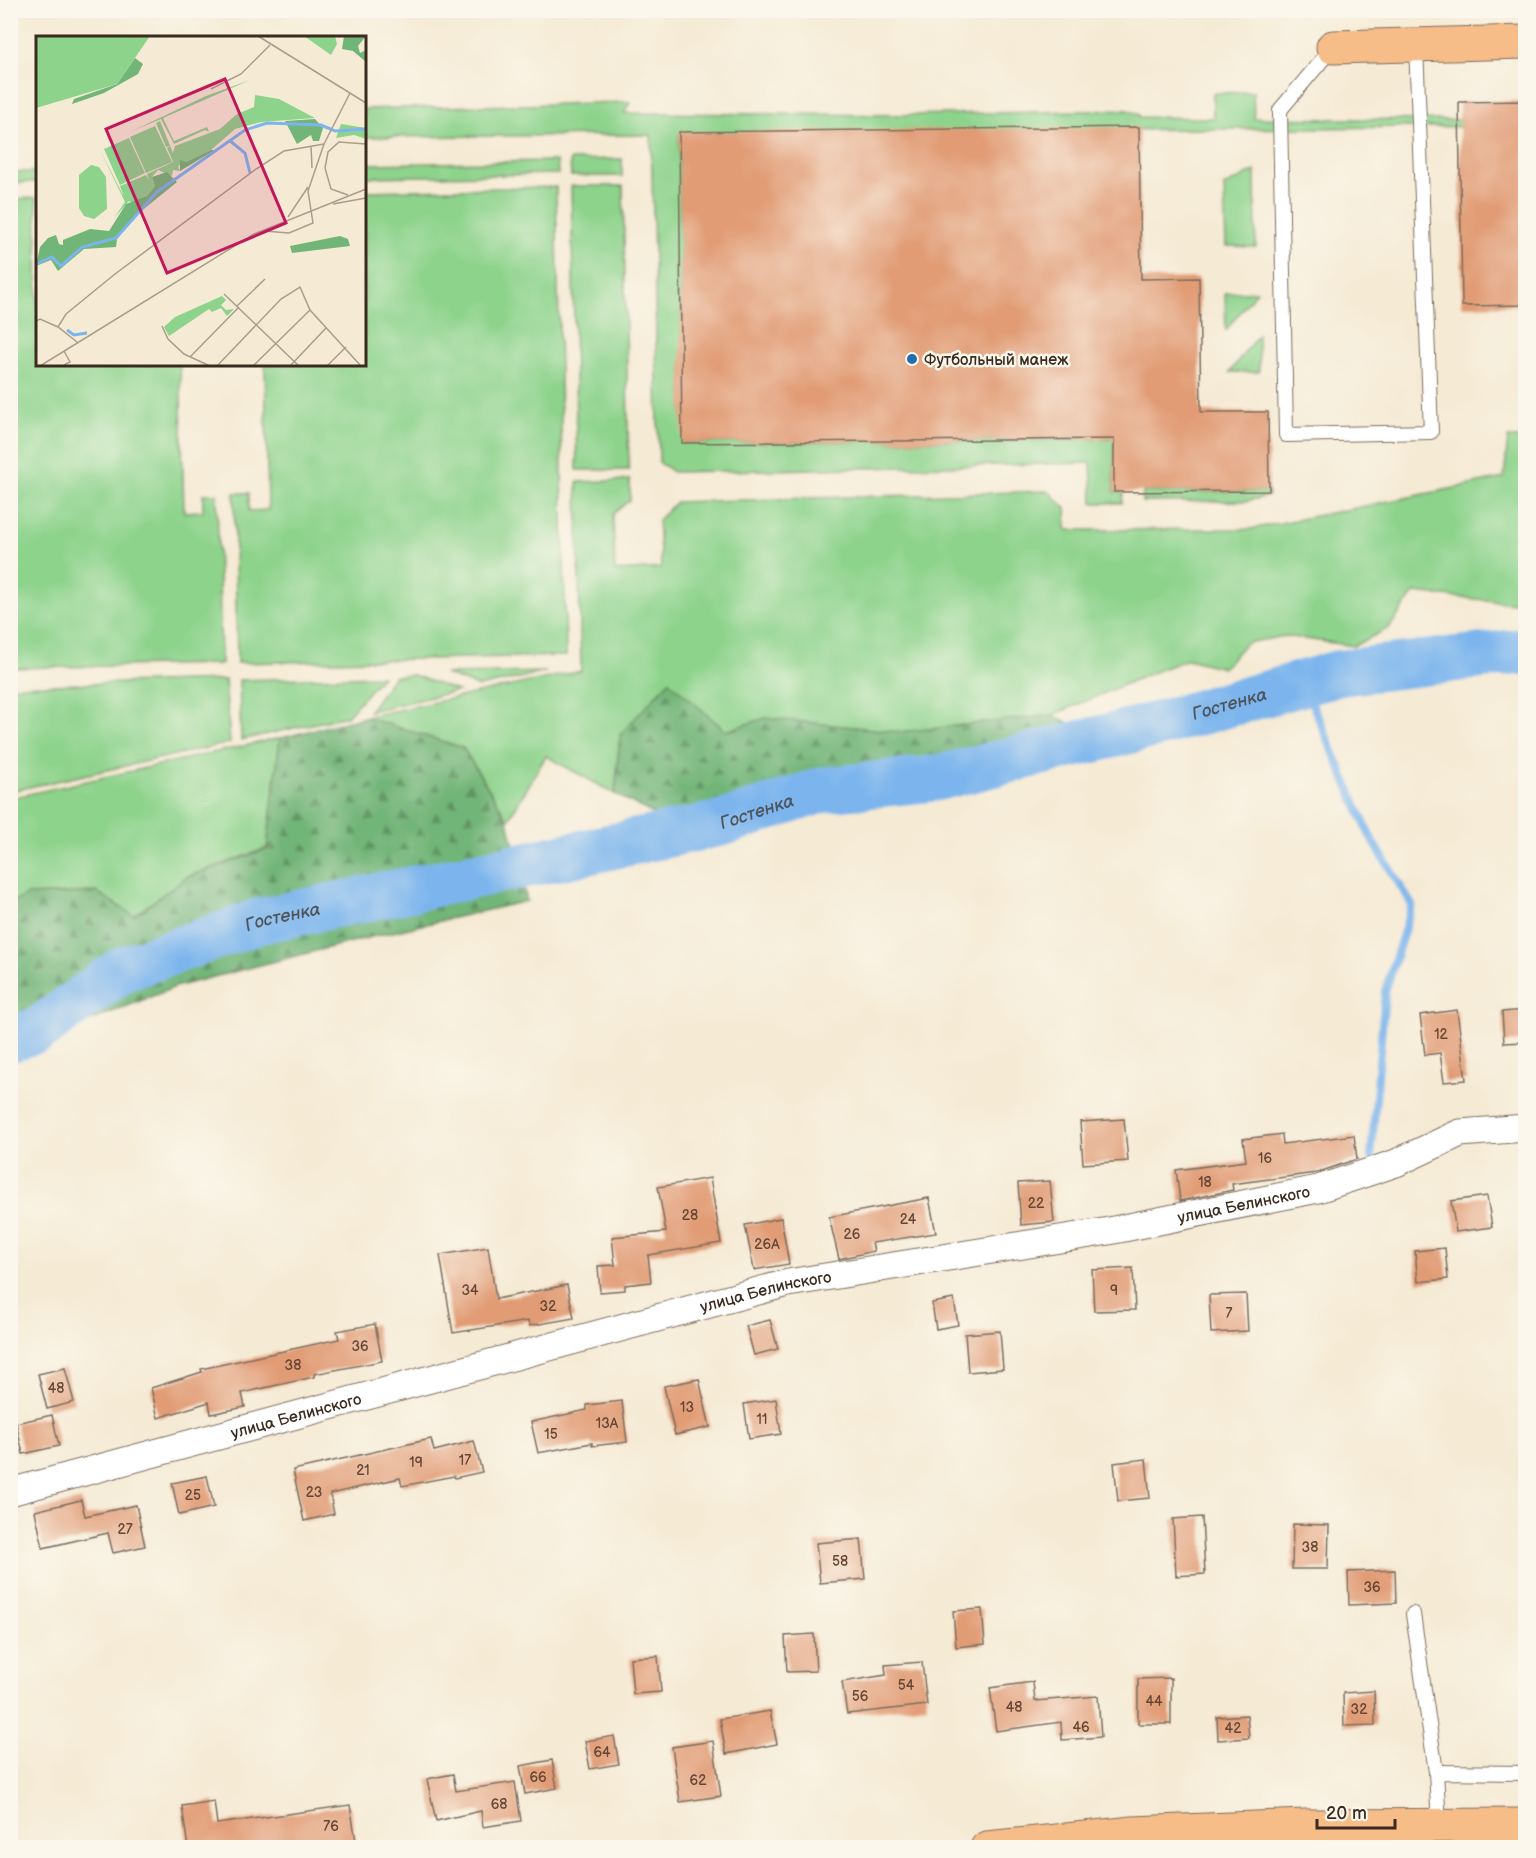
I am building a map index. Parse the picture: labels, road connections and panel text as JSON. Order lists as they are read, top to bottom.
{
  "streets": {
    "street": ["улица Белинского"]
  },
  "water": ["Гостенка"],
  "places": ["Футбольный манеж"],
  "house_numbers": [
    "12",
    "16",
    "18",
    "22",
    "28",
    "24",
    "26",
    "26А",
    "34",
    "9",
    "32",
    "7",
    "36",
    "38",
    "48",
    "13",
    "11",
    "13А",
    "15",
    "17",
    "19",
    "21",
    "23",
    "25",
    "27",
    "38",
    "58",
    "36",
    "54",
    "56",
    "44",
    "48",
    "32",
    "46",
    "42",
    "64",
    "66",
    "62",
    "68",
    "76"
  ],
  "scale_bar": "20 m"
}
